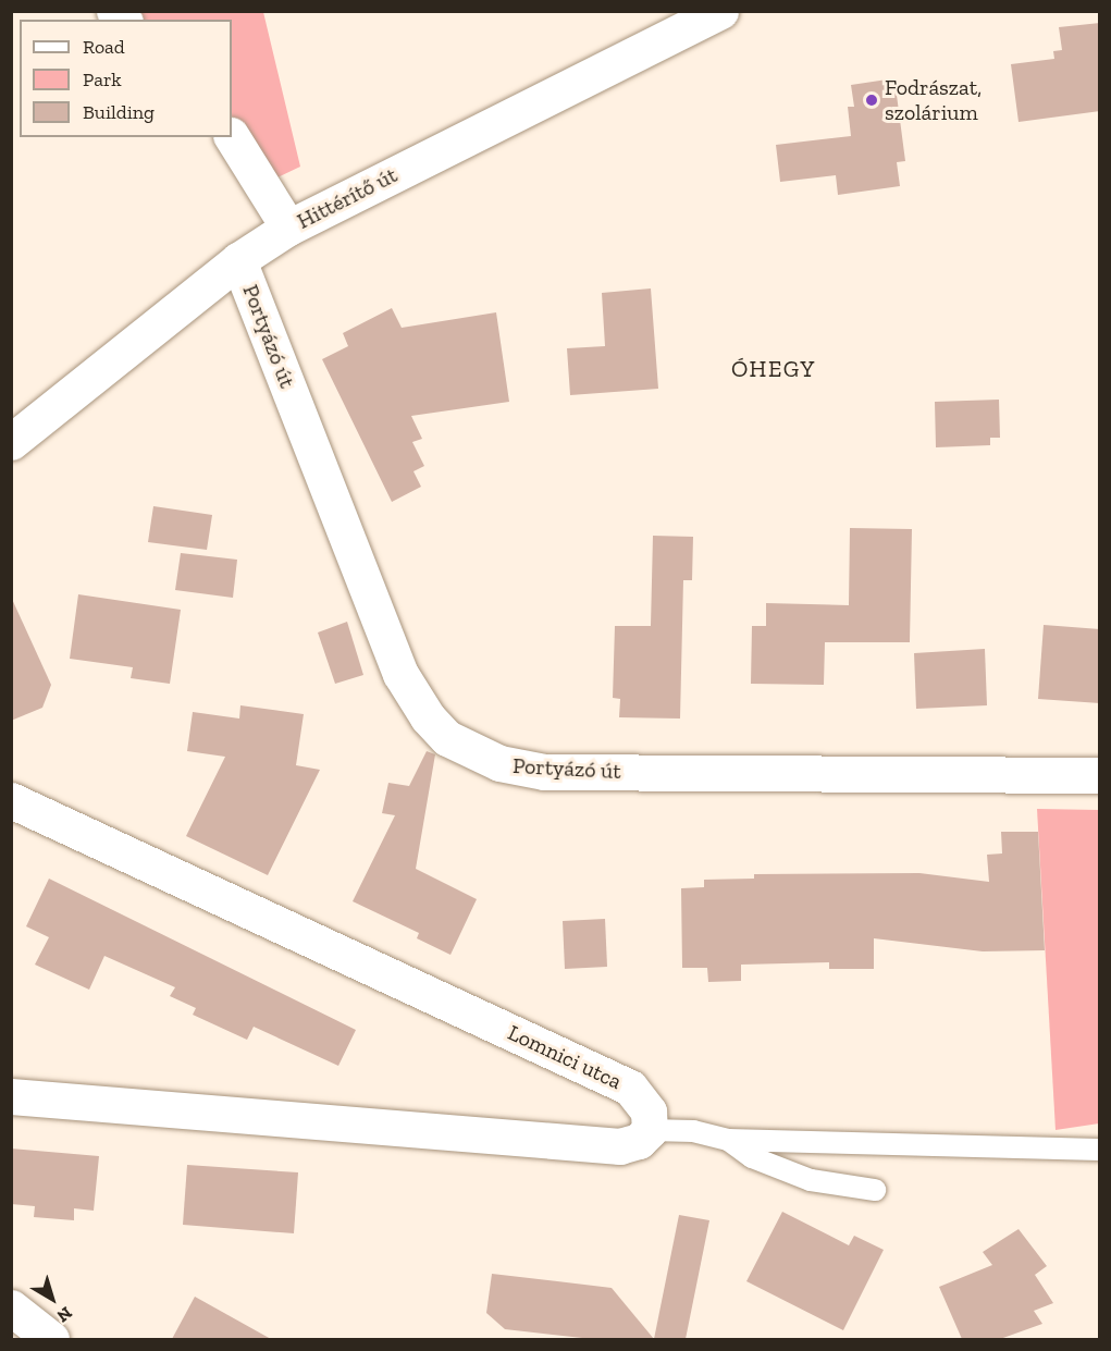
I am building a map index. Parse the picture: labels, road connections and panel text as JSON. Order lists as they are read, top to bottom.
{
  "streets": {
    "street": ["Hittérítő út", "Portyázó út", "Lomnici utca"]
  },
  "crossings": [
    ["Hittérítő út", "Portyázó út"]
  ],
  "districts": ["ÓHEGY"],
  "places": ["Fodrászat, szolárium"],
  "legend": ["Road", "Park", "Building"],
  "north": "bottom right"
}
